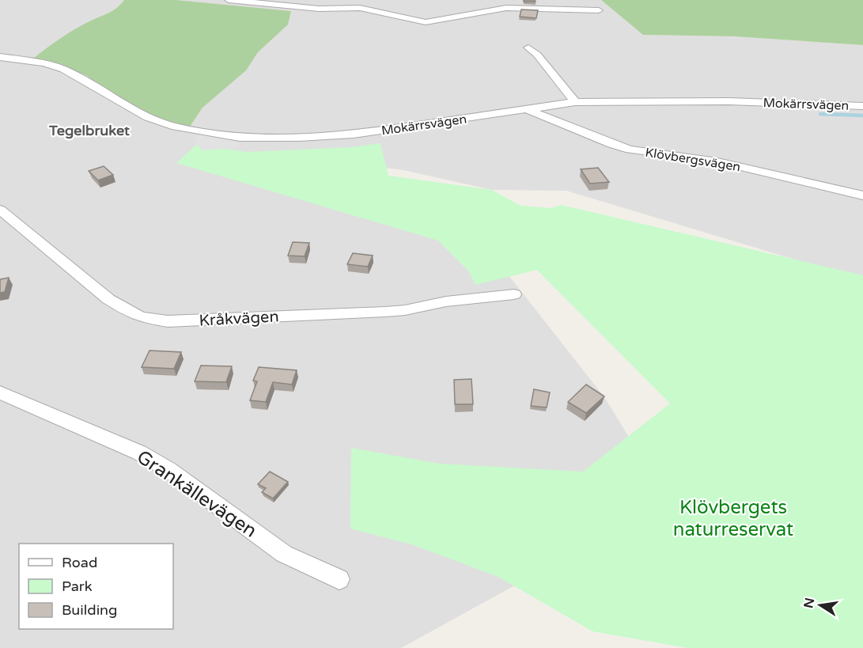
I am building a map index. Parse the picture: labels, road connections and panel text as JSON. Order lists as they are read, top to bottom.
{
  "streets": {
    "street": [
      "Mokärrsvägen",
      "Klövbergsvägen",
      "Kråkvägen",
      "Grankällevägen"
    ]
  },
  "crossings": [
    ["Mokärrsvägen", "Klövbergsvägen"]
  ],
  "districts": ["Tegelbruket"],
  "parks": ["Klövbergets naturreservat"],
  "legend": ["Road", "Park", "Building"],
  "north": "left"
}
